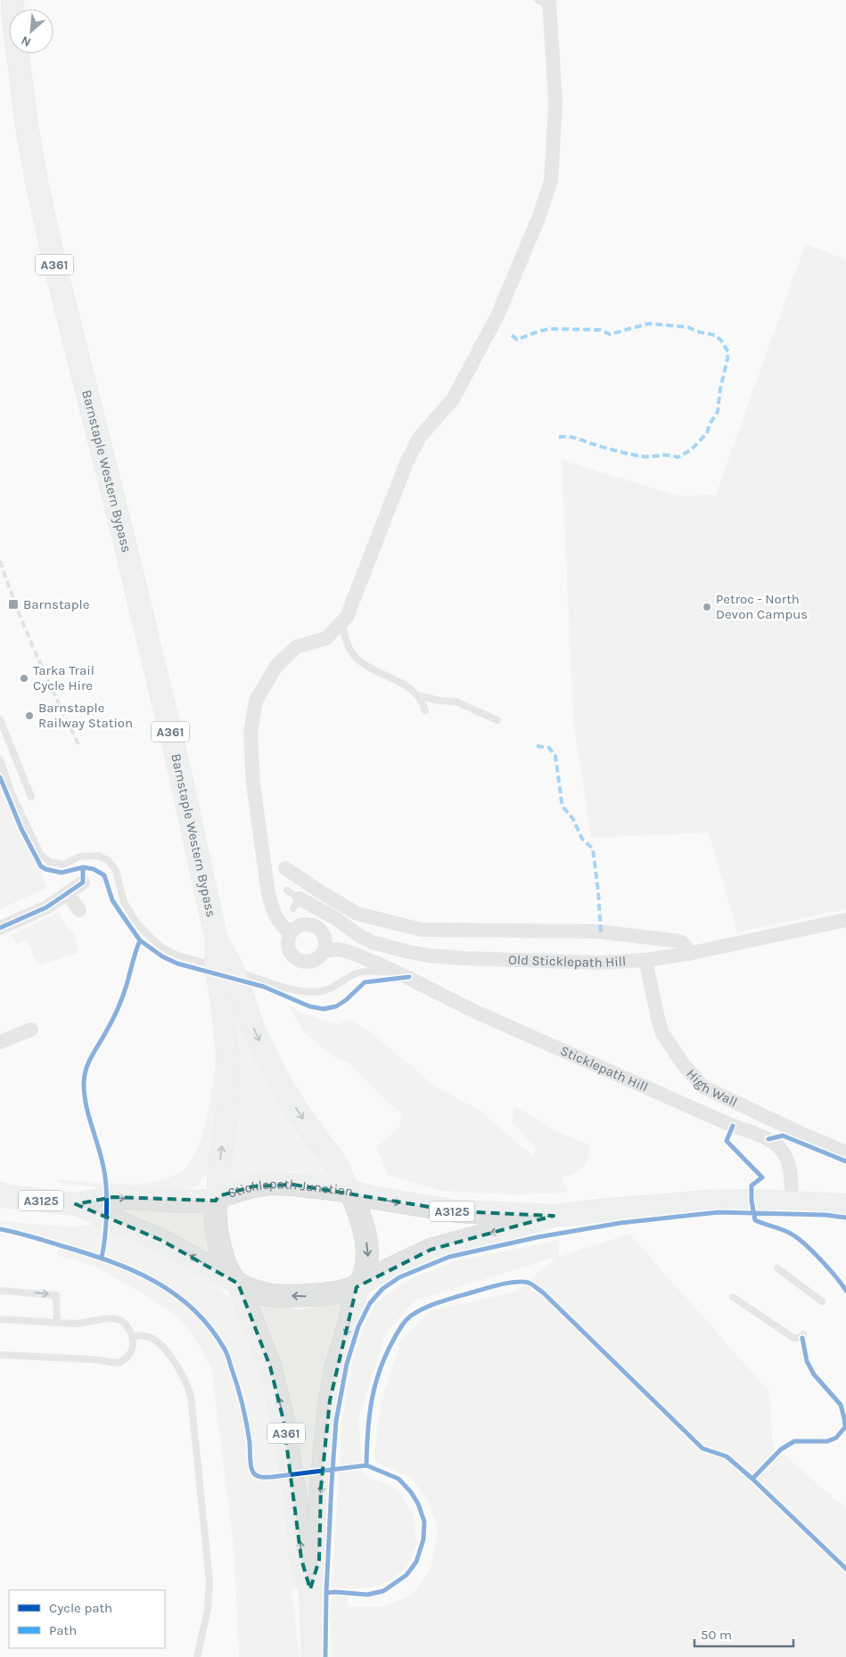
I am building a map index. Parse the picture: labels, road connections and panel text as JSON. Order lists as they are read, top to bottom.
{
  "streets": {
    "main road": [
      "A361",
      "Barnstaple Western Bypass",
      "Sticklepath Junction",
      "A3125"
    ],
    "street": ["Old Sticklepath Hill", "Sticklepath Hill", "High Wall"]
  },
  "crossings": [
    ["A361", "Barnstaple Western Bypass"],
    ["A361", "Sticklepath Junction"],
    ["A361", "A3125"],
    ["Barnstaple Western Bypass", "Sticklepath Junction"],
    ["Barnstaple Western Bypass", "A3125"],
    ["Old Sticklepath Hill", "High Wall"],
    ["Sticklepath Hill", "A3125"],
    ["Sticklepath Junction", "A3125"]
  ],
  "places": {
    "transit": ["Barnstaple"],
    "other": ["Petroc - North Devon Campus", "Tarka Trail Cycle Hire", "Barnstaple Railway Station"]
  },
  "legend": ["Cycle path", "Path"],
  "scale_bar": "50 m",
  "north": "bottom left"
}
